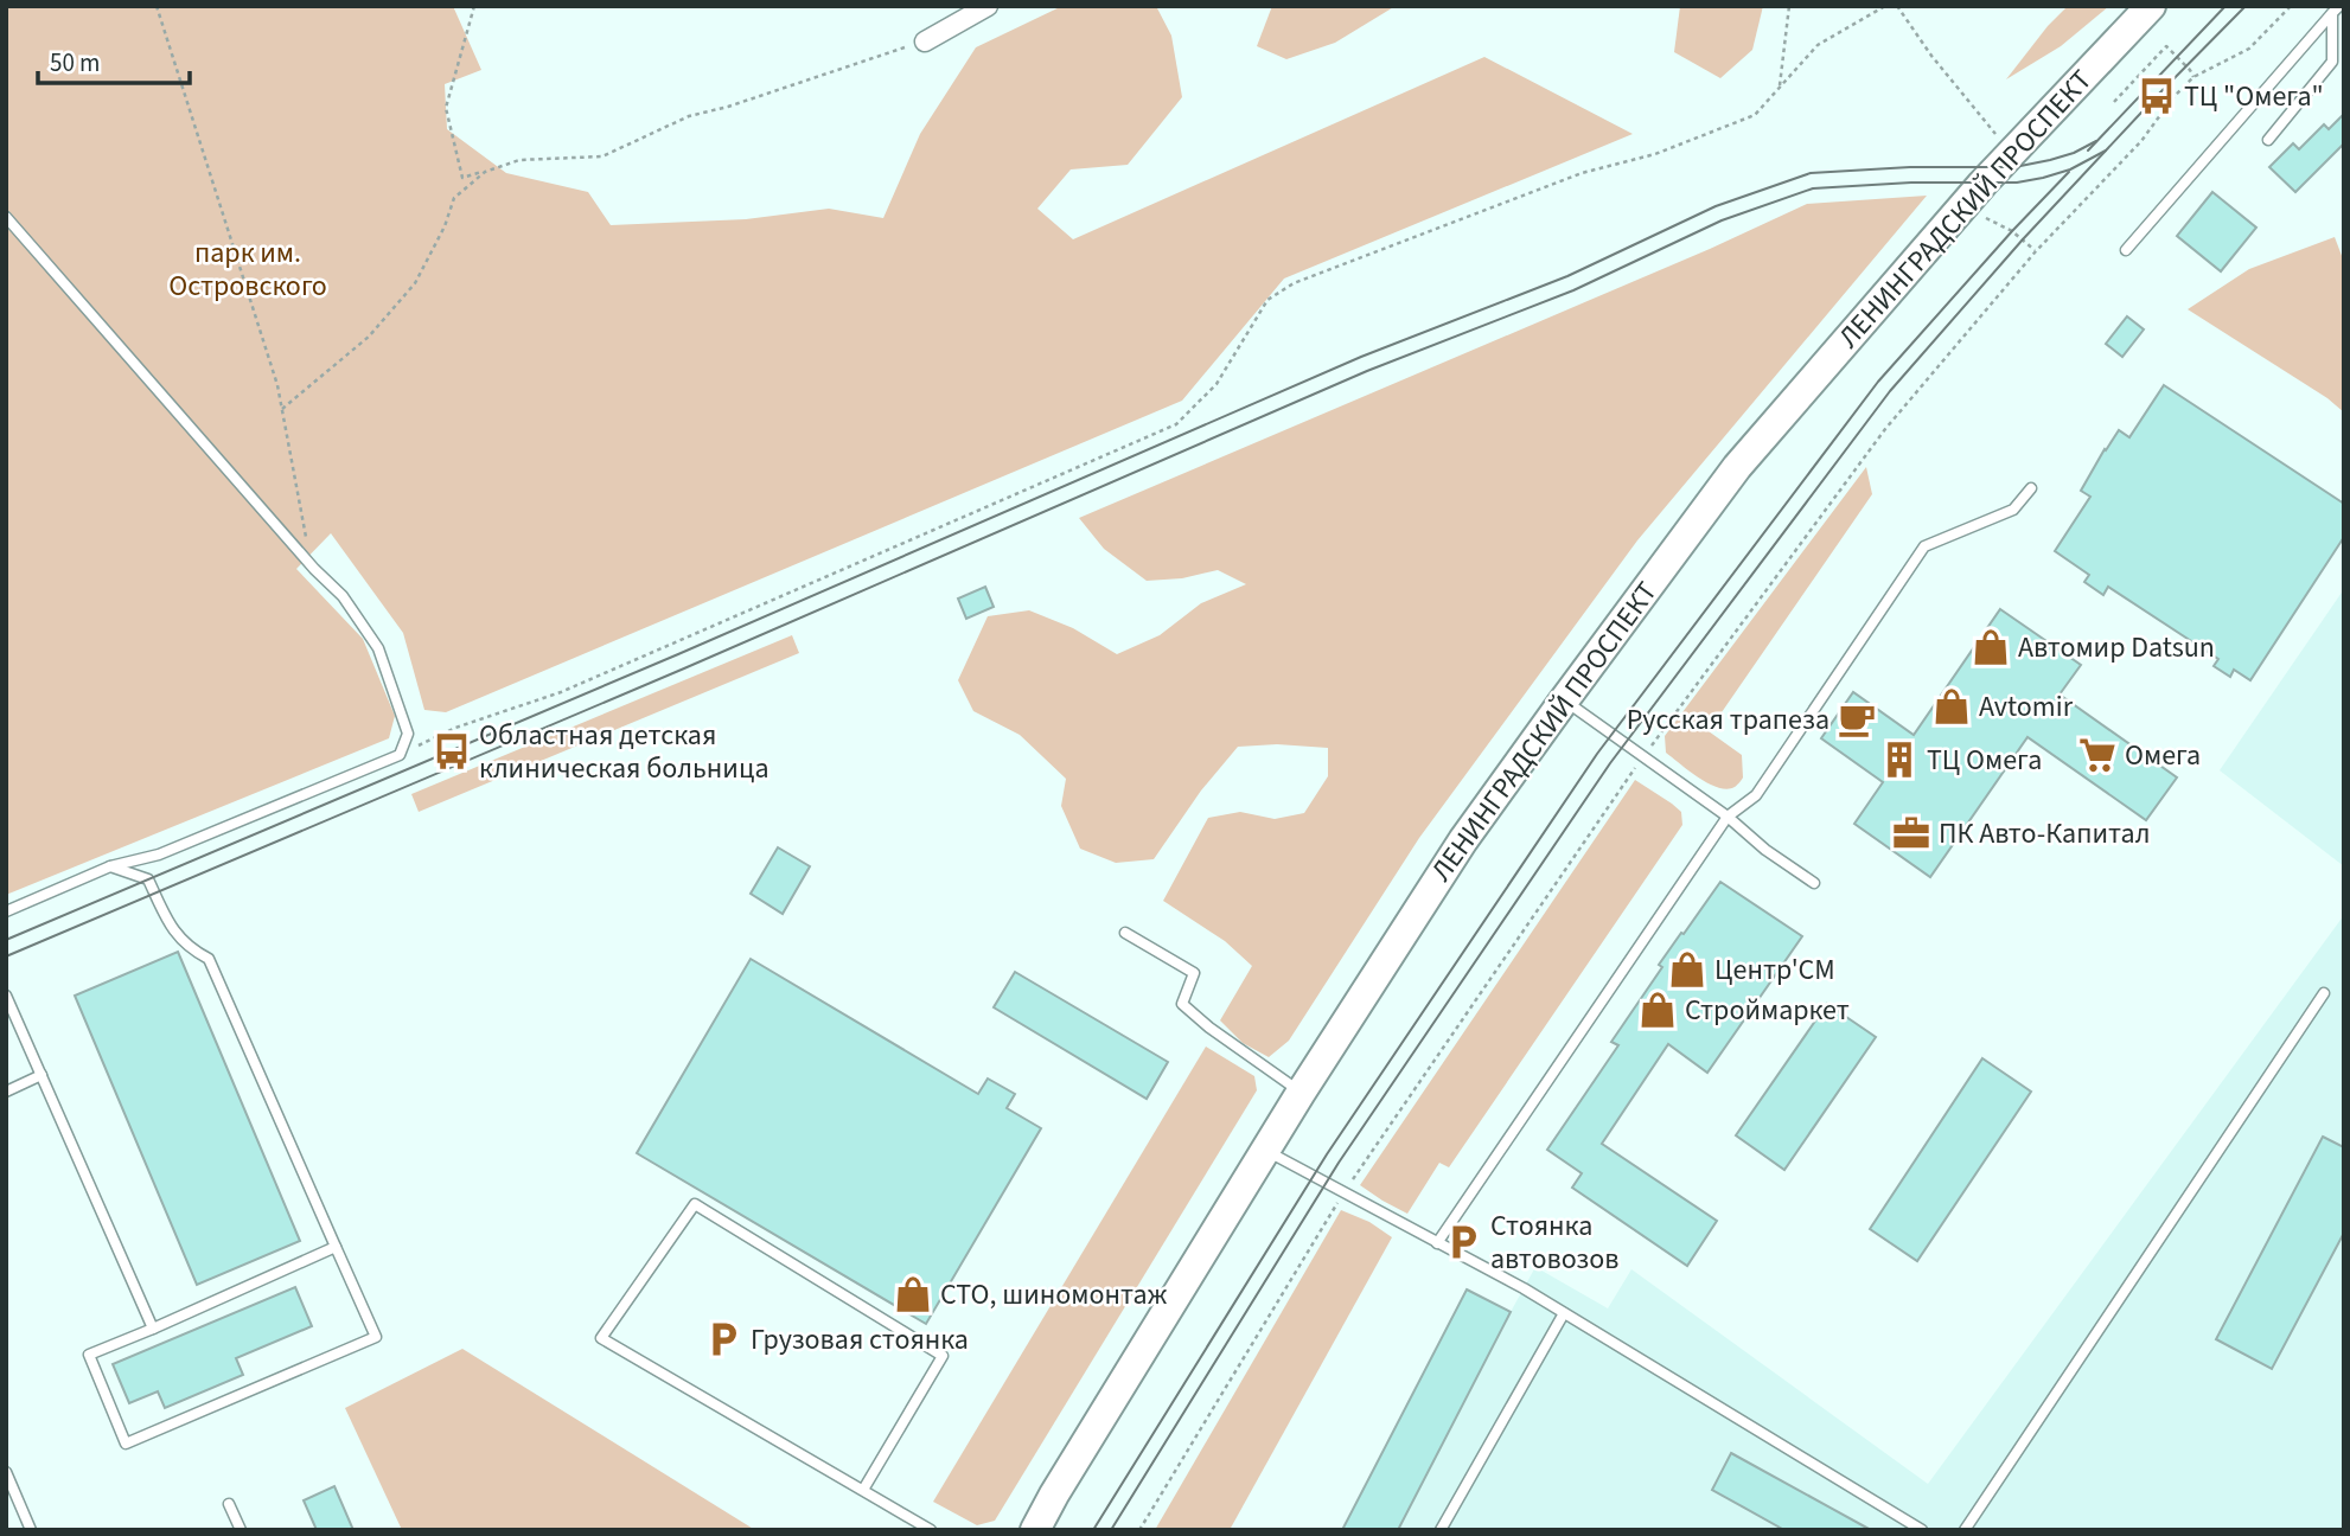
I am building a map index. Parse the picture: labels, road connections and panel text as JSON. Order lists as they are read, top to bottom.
{
  "streets": {
    "main road": ["ЛЕНИНГРАДСКИЙ ПРОСПЕКТ"]
  },
  "parks": ["парк им. Островского"],
  "places": {
    "bus stop": ["ТЦ \"Омега\"", "Областная детская клиническая больница"],
    "shop": [
      "Автомир Datsun",
      "Avtomir",
      "Центр'СМ",
      "Строймаркет",
      "СТО, шиномонтаж"
    ],
    "cafe": ["Русская трапеза"],
    "supermarket": ["Омега"],
    "building": ["ТЦ Омега"],
    "office": ["ПК Авто-Капитал"],
    "parking": ["Стоянка автовозов", "Грузовая стоянка"]
  },
  "scale_bar": "50 m"
}
